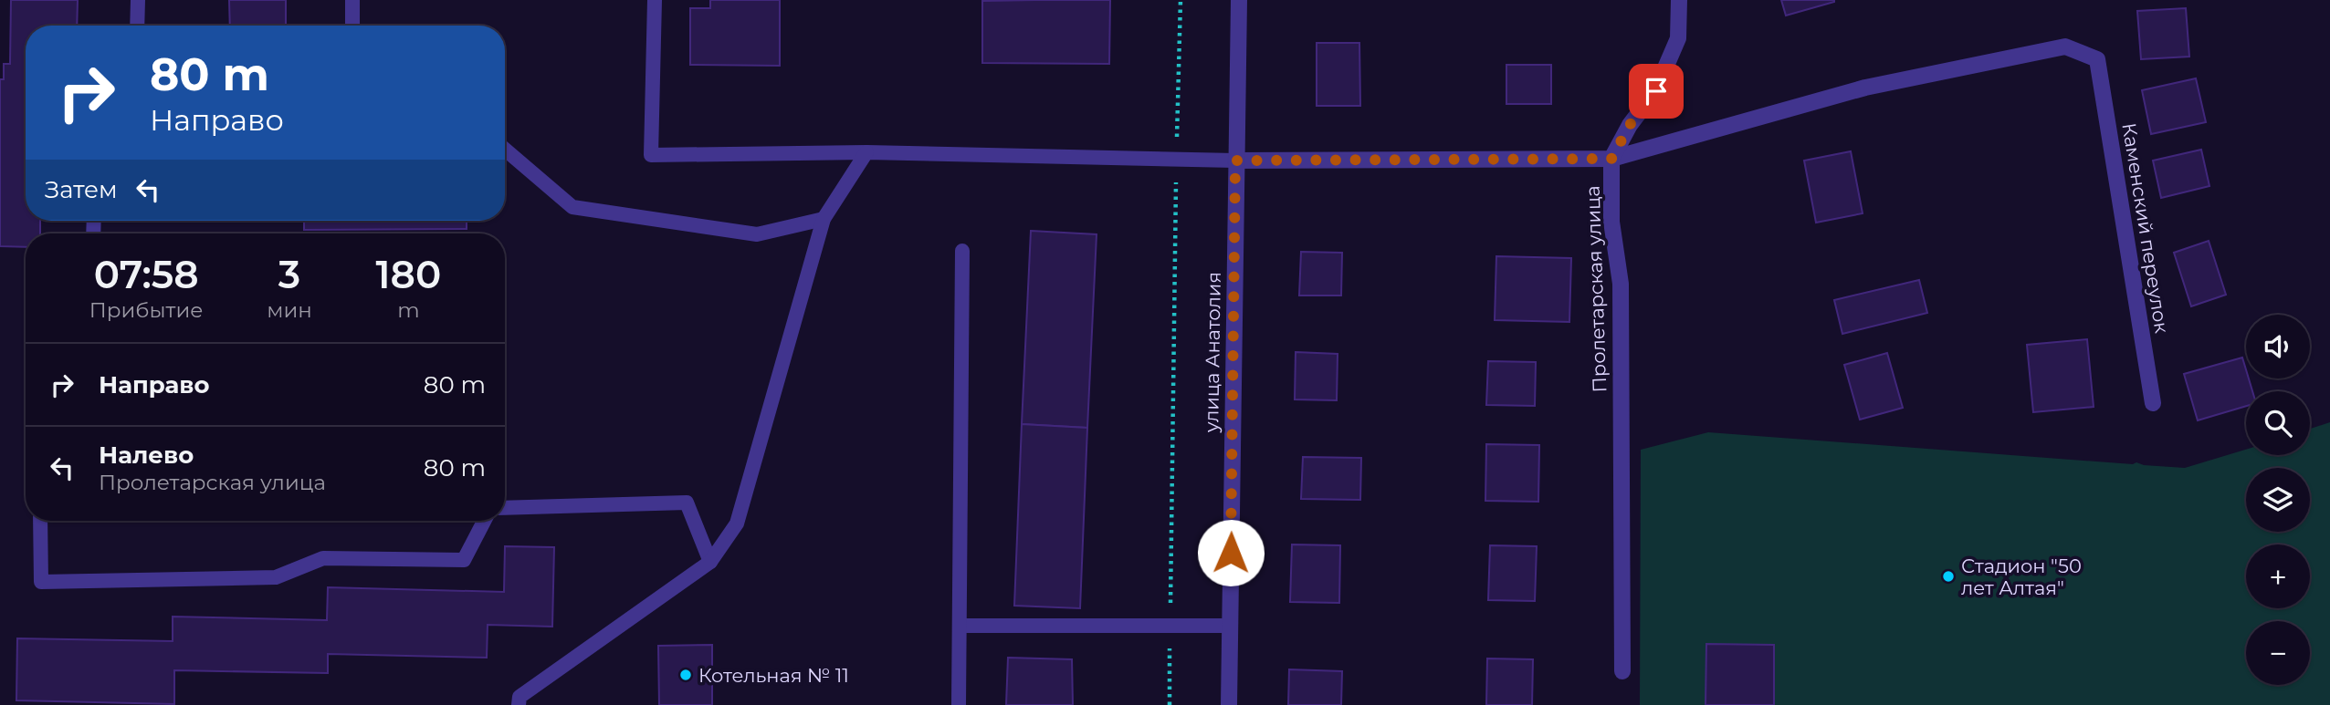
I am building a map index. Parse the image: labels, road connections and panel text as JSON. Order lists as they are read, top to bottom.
{
  "streets": {
    "street": ["Каменский переулок", "Пролетарская улица", "улица Анатолия"]
  },
  "crossings": [
    ["Каменский переулок", "Пролетарская улица"]
  ],
  "places": ["Стадион \"50 лет Алтая\"", "Котельная № 11"],
  "page": {
    "turn": ["80 m", "Направо"],
    "then": "Затем",
    "eta": [
      "07:58",
      "Прибытие",
      "3",
      "мин",
      "180",
      "m"
    ],
    "map_buttons": ["+", "−"],
    "list": [
      {
        "name": "Направо",
        "value": "80 m"
      },
      {
        "name": "Налево",
        "note": "Пролетарская улица",
        "value": "80 m"
      }
    ]
  }
}
